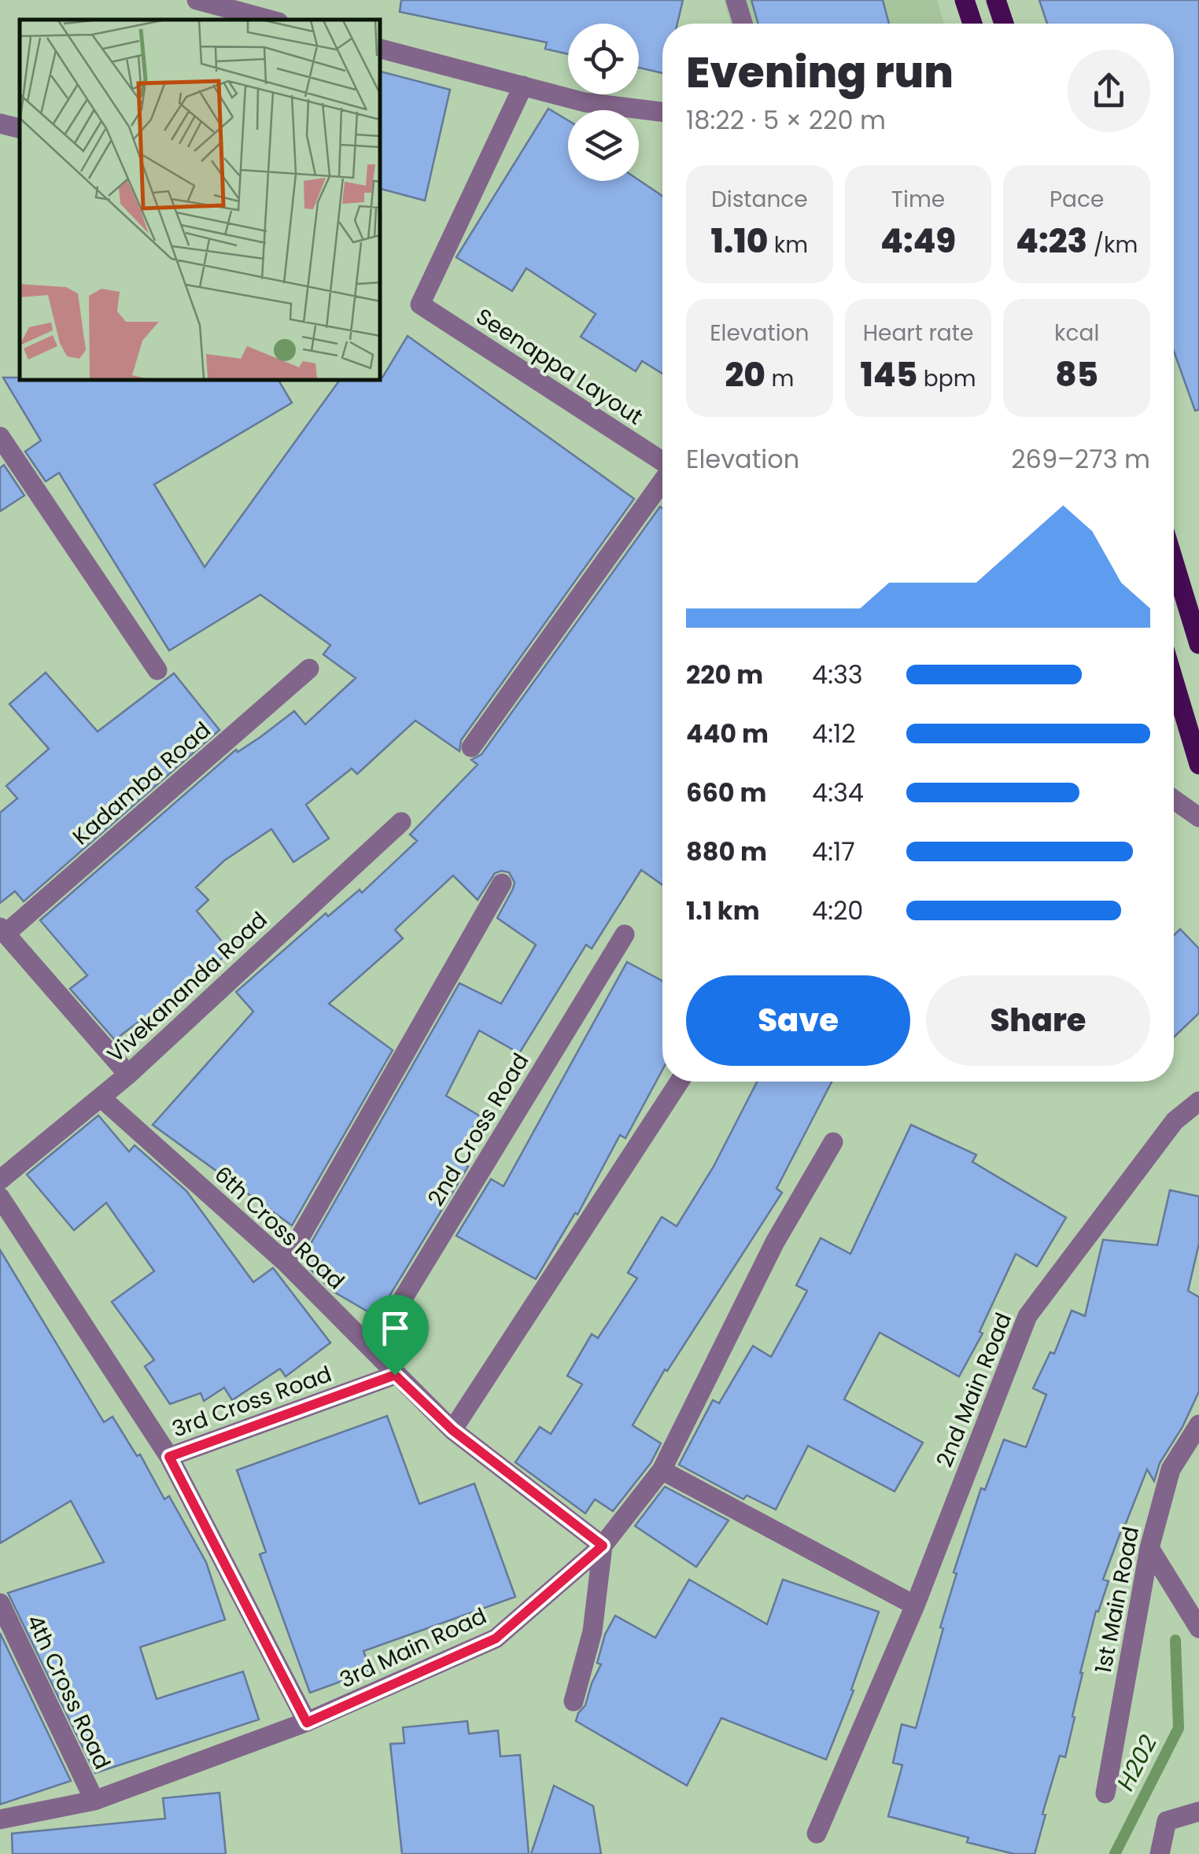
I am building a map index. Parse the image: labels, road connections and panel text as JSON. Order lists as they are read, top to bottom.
{
  "streets": {
    "street": [
      "Seenappa Layout",
      "Kadamba Road",
      "Vivekananda Road",
      "2nd Cross Road",
      "6th Cross Road",
      "2nd Main Road",
      "3rd Cross Road",
      "1st Main Road",
      "3rd Main Road",
      "4th Cross Road"
    ]
  },
  "crossings": [
    ["Vivekananda Road", "6th Cross Road"],
    ["2nd Cross Road", "6th Cross Road"],
    ["6th Cross Road", "3rd Cross Road"],
    ["6th Cross Road", "3rd Main Road"],
    ["3rd Main Road", "4th Cross Road"]
  ],
  "water": ["H202"],
  "page": {
    "heading": ["Evening run", "18:22 · 5 × 220 m"],
    "stats": [
      ["Distance", "1.10 km"],
      ["Time", "4:49"],
      ["Pace", "4:23 /km"],
      ["Elevation", "20 m"],
      ["Heart rate", "145 bpm"],
      ["kcal", "85"]
    ],
    "chart": ["Elevation", "269–273 m"],
    "list": [
      {
        "name": "220 m",
        "note": "4:33"
      },
      {
        "name": "440 m",
        "note": "4:12"
      },
      {
        "name": "660 m",
        "note": "4:34"
      },
      {
        "name": "880 m",
        "note": "4:17"
      },
      {
        "name": "1.1 km",
        "note": "4:20"
      }
    ],
    "buttons": ["Save", "Share"]
  }
}
